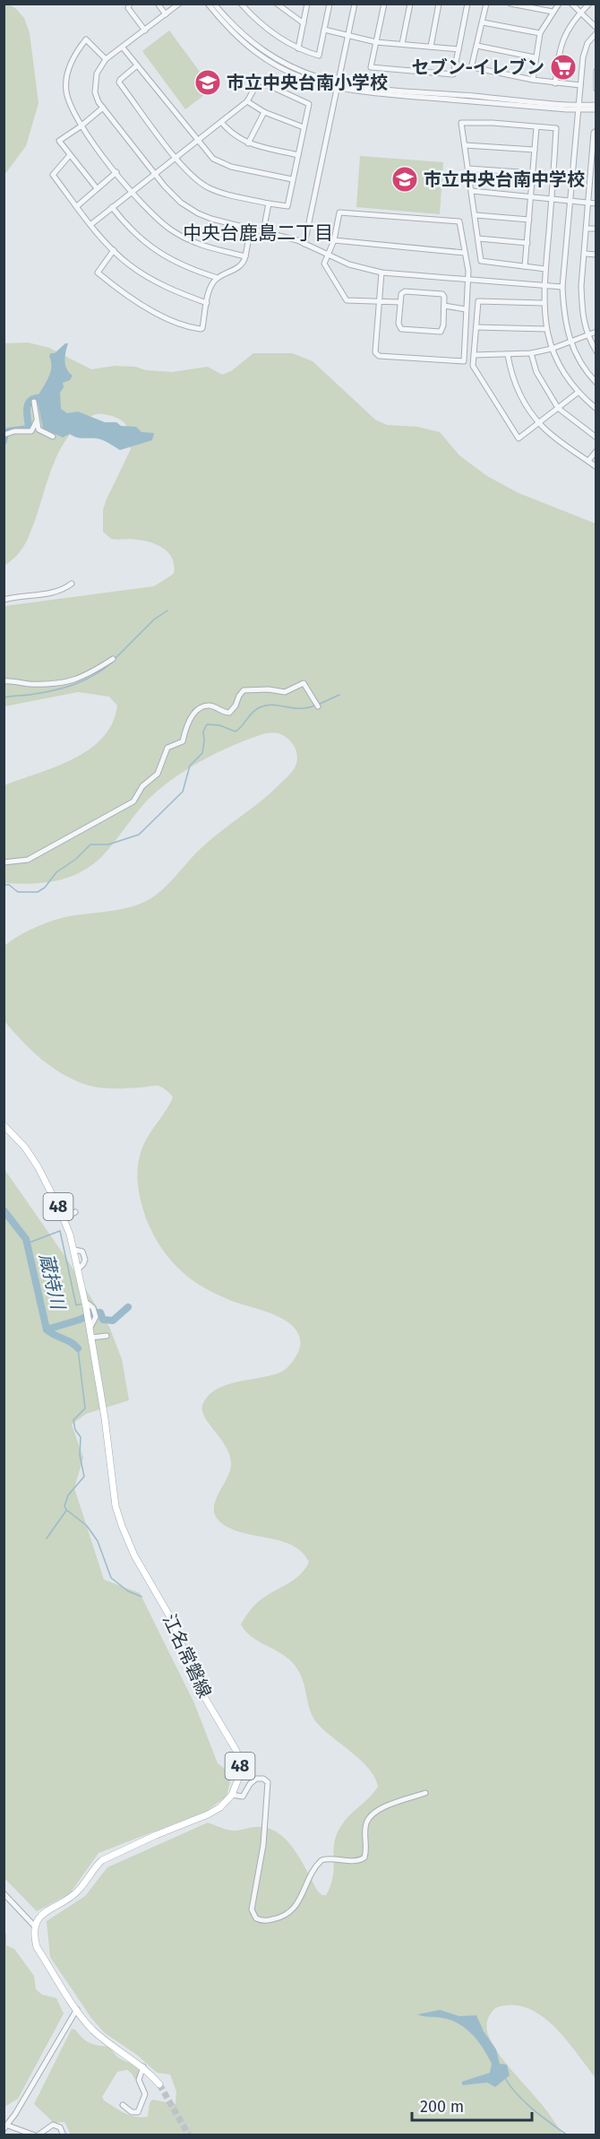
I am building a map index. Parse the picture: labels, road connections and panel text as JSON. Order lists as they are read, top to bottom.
{
  "streets": {
    "main road": ["48", "江名常磐線"]
  },
  "crossings": [
    ["48", "江名常磐線"]
  ],
  "districts": ["中央台鹿島二丁目"],
  "water": ["蔵持川"],
  "places": {
    "supermarket": ["セブン-イレブン"],
    "school or university": ["市立中央台南小学校", "市立中央台南中学校"]
  },
  "scale_bar": "200 m"
}
